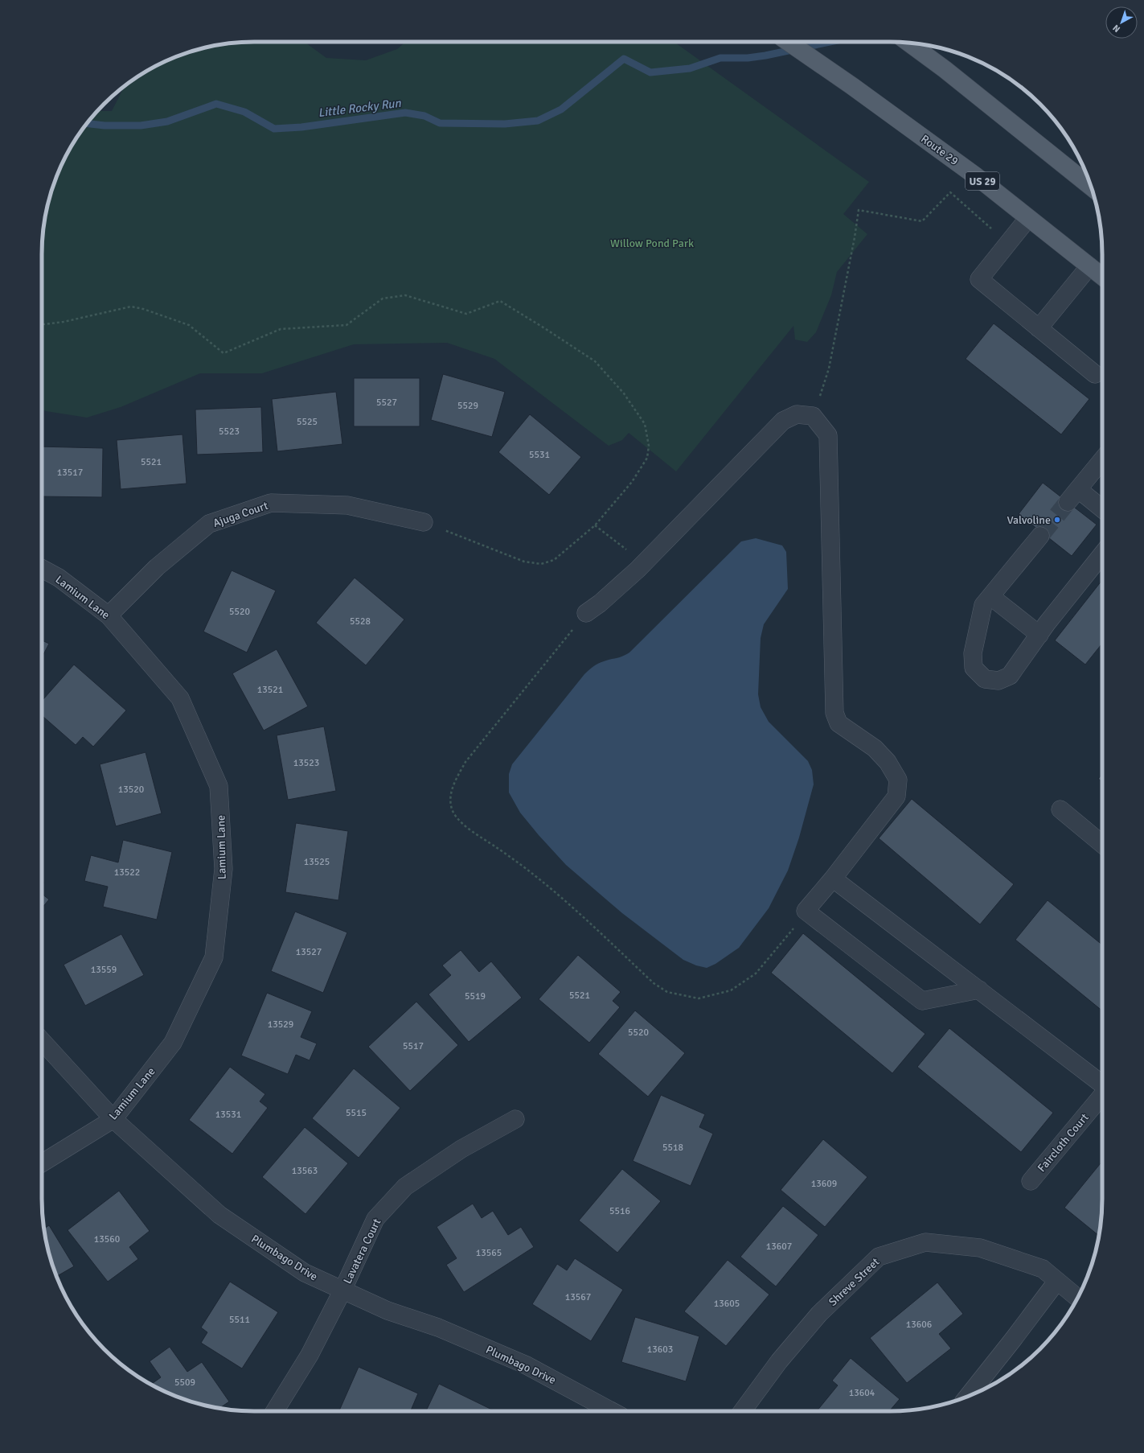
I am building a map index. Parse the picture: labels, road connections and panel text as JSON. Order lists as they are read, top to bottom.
{
  "streets": {
    "main road": ["Route 29", "US 29"],
    "street": [
      "Ajuga Court",
      "Lamium Lane",
      "Faircloth Court",
      "Lavatera Court",
      "Plumbago Drive",
      "Shreve Street"
    ]
  },
  "crossings": [
    ["Ajuga Court", "Lamium Lane"],
    ["Lamium Lane", "Plumbago Drive"],
    ["Lavatera Court", "Plumbago Drive"]
  ],
  "water": ["Little Rocky Run"],
  "parks": ["Willow Pond Park"],
  "places": ["Valvoline"],
  "house_numbers": [
    "5527",
    "5529",
    "5525",
    "5523",
    "5531",
    "5521",
    "13517",
    "5520",
    "5528",
    "13521",
    "13523",
    "13520",
    "13525",
    "13522",
    "13527",
    "13559",
    "5521",
    "5519",
    "13529",
    "5520",
    "5517",
    "5515",
    "13531",
    "5518",
    "13563",
    "13609",
    "5516",
    "13560",
    "13607",
    "13565",
    "13567",
    "13605",
    "5511",
    "13606",
    "13603",
    "5509",
    "13604"
  ],
  "north": "bottom left"
}
